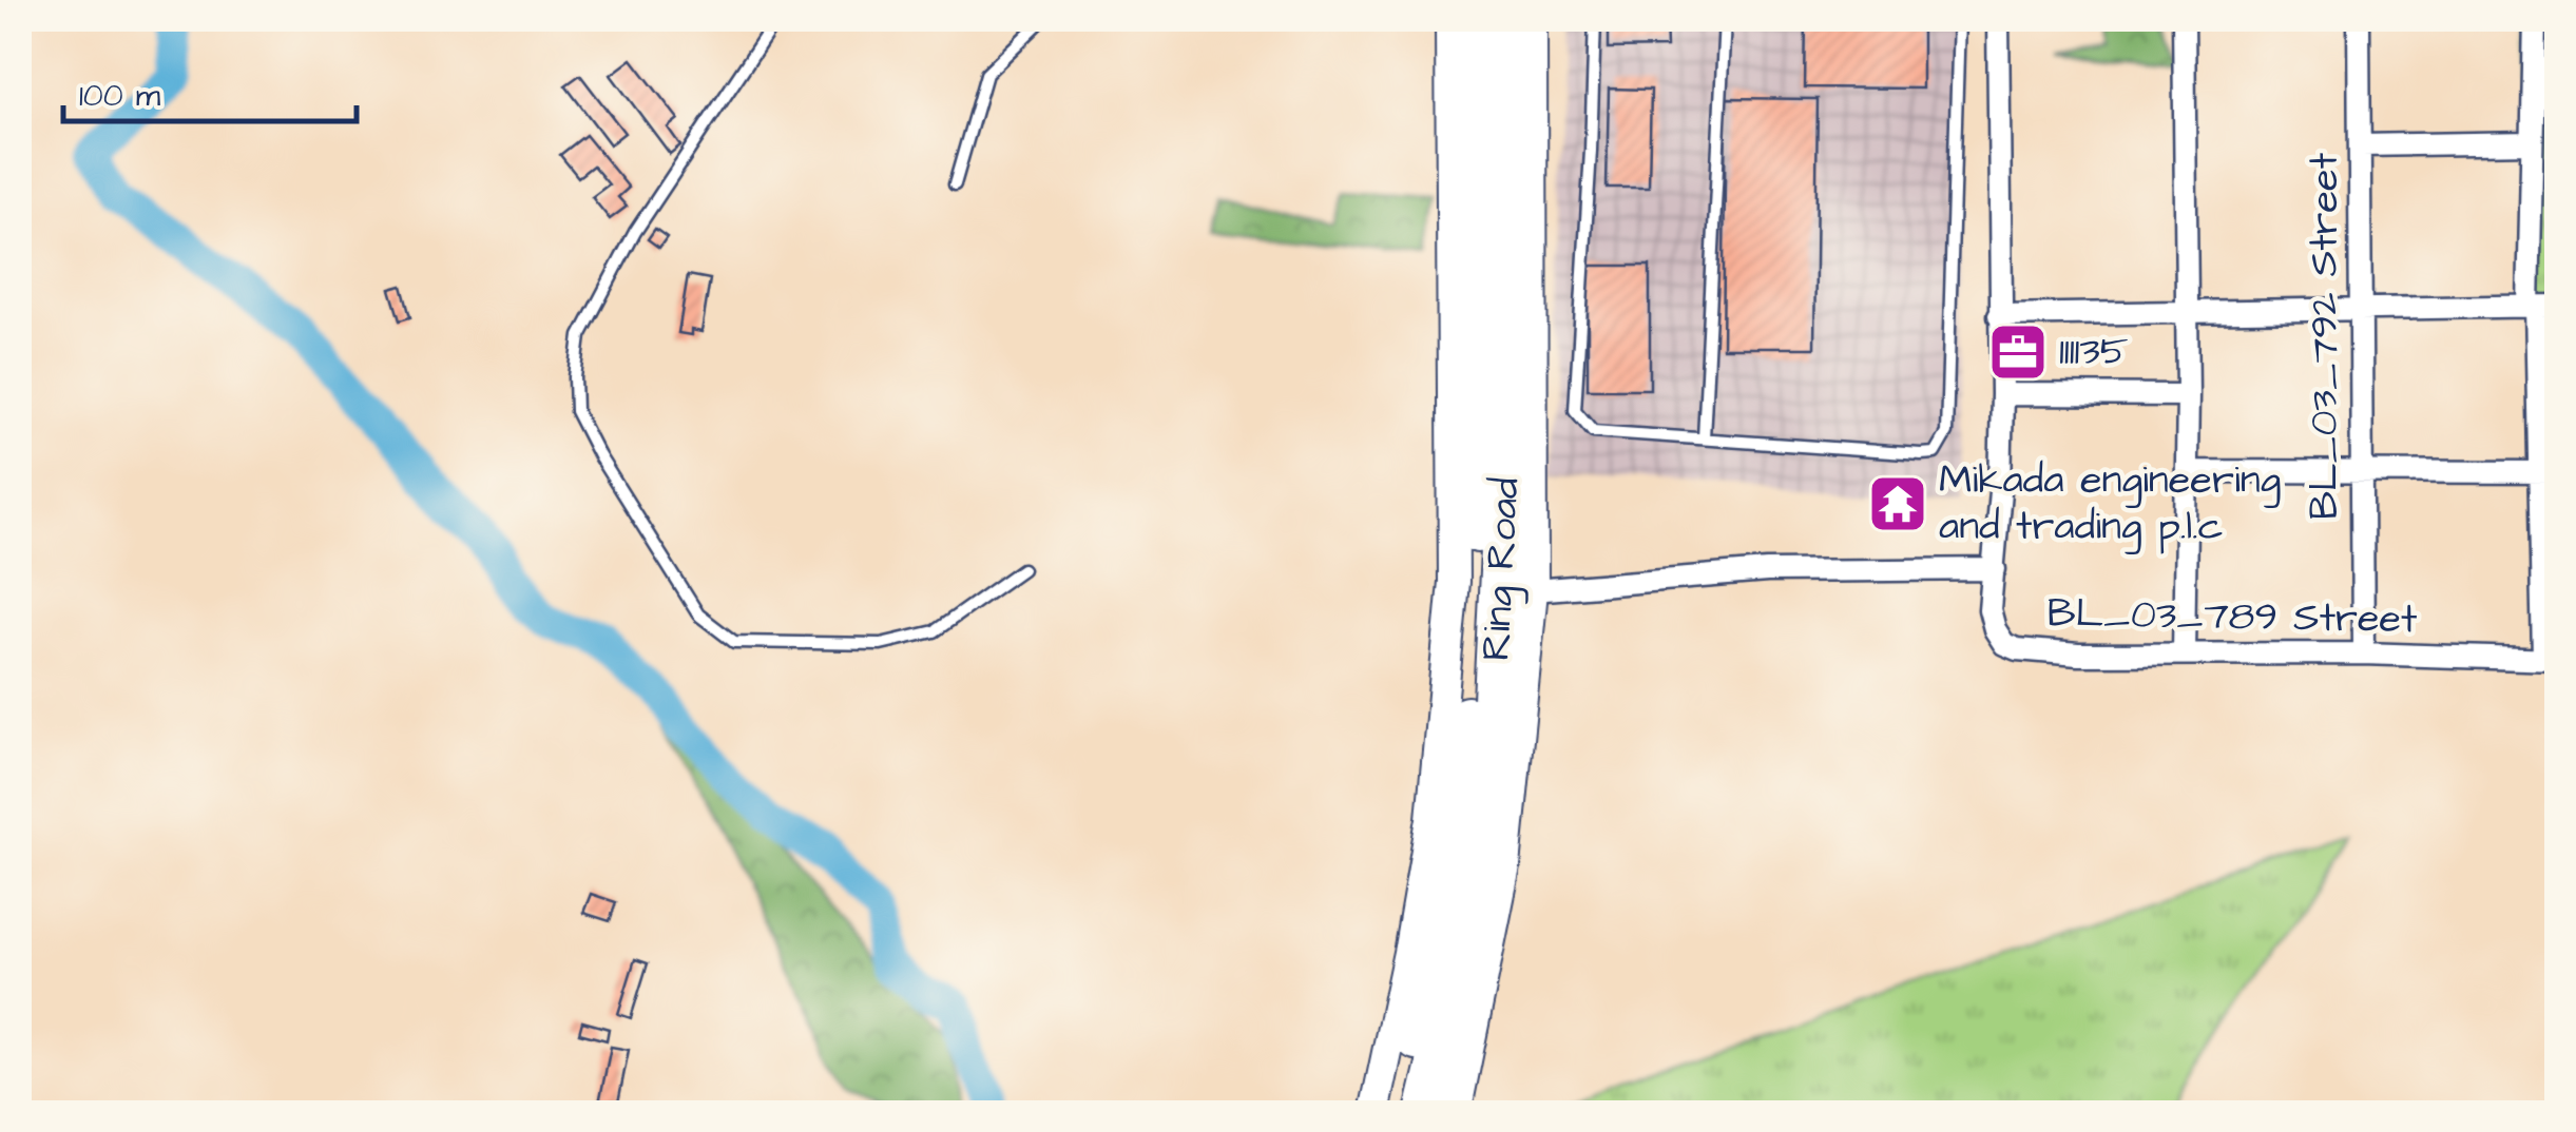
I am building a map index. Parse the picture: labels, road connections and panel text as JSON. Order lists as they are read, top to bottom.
{
  "streets": {
    "highway": ["Ring Road"],
    "street": ["BL_03_792 Street", "BL_03_789 Street"]
  },
  "crossings": [
    ["BL_03_792 Street", "BL_03_789 Street"],
    ["Ring Road", "BL_03_789 Street"]
  ],
  "places": {
    "office": ["111135"],
    "temple": ["Mikada engineering and trading p.l.c"]
  },
  "scale_bar": "100 m"
}
